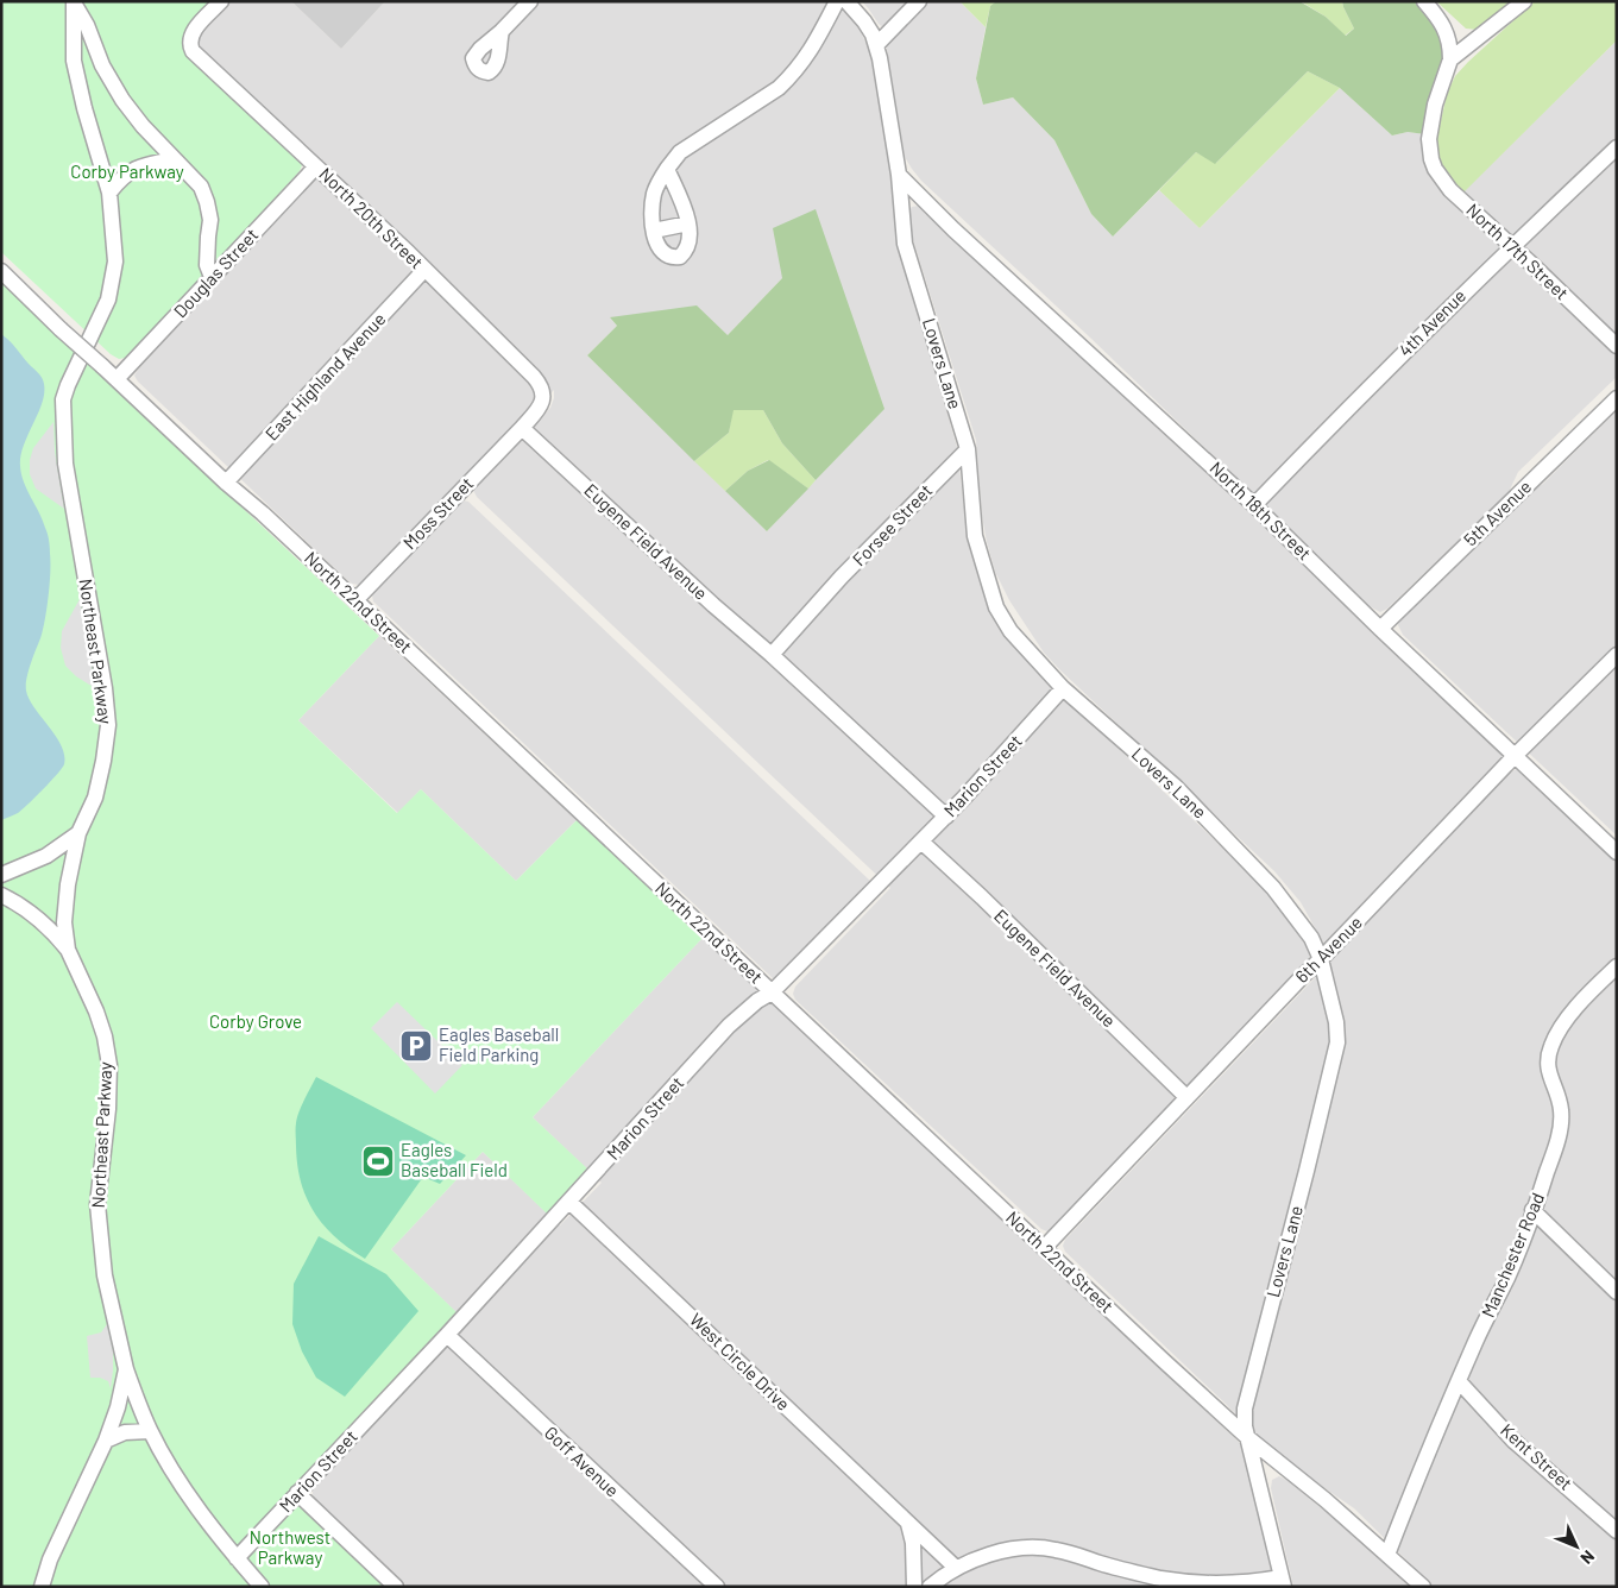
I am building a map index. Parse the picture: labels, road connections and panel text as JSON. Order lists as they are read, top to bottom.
{
  "streets": {
    "street": [
      "North 20th Street",
      "North 17th Street",
      "Douglas Street",
      "4th Avenue",
      "Lovers Lane",
      "East Highland Avenue",
      "North 18th Street",
      "Moss Street",
      "5th Avenue",
      "Forsee Street",
      "Eugene Field Avenue",
      "North 22nd Street",
      "Northeast Parkway",
      "Marion Street",
      "6th Avenue",
      "Manchester Road",
      "West Circle Drive",
      "Kent Street",
      "Goff Avenue"
    ]
  },
  "crossings": [
    ["North 20th Street", "Douglas Street"],
    ["North 20th Street", "East Highland Avenue"],
    ["North 20th Street", "Moss Street"],
    ["North 20th Street", "Eugene Field Avenue"],
    ["North 17th Street", "4th Avenue"],
    ["Douglas Street", "North 22nd Street"],
    ["4th Avenue", "North 18th Street"],
    ["Lovers Lane", "North 18th Street"],
    ["Lovers Lane", "Forsee Street"],
    ["Lovers Lane", "North 22nd Street"],
    ["Lovers Lane", "Marion Street"],
    ["Lovers Lane", "6th Avenue"],
    ["East Highland Avenue", "North 22nd Street"],
    ["North 18th Street", "5th Avenue"],
    ["North 18th Street", "6th Avenue"],
    ["Moss Street", "Eugene Field Avenue"],
    ["Moss Street", "North 22nd Street"],
    ["Forsee Street", "Eugene Field Avenue"],
    ["Eugene Field Avenue", "Marion Street"],
    ["Eugene Field Avenue", "6th Avenue"],
    ["North 22nd Street", "Marion Street"],
    ["North 22nd Street", "6th Avenue"],
    ["North 22nd Street", "Manchester Road"],
    ["Marion Street", "West Circle Drive"],
    ["Marion Street", "Goff Avenue"],
    ["Manchester Road", "Kent Street"]
  ],
  "parks": ["Corby Parkway", "Corby Grove", "Northwest Parkway"],
  "places": {
    "parking": ["Eagles Baseball Field Parking"],
    "sports": ["Eagles Baseball Field"]
  },
  "north": "bottom right"
}
